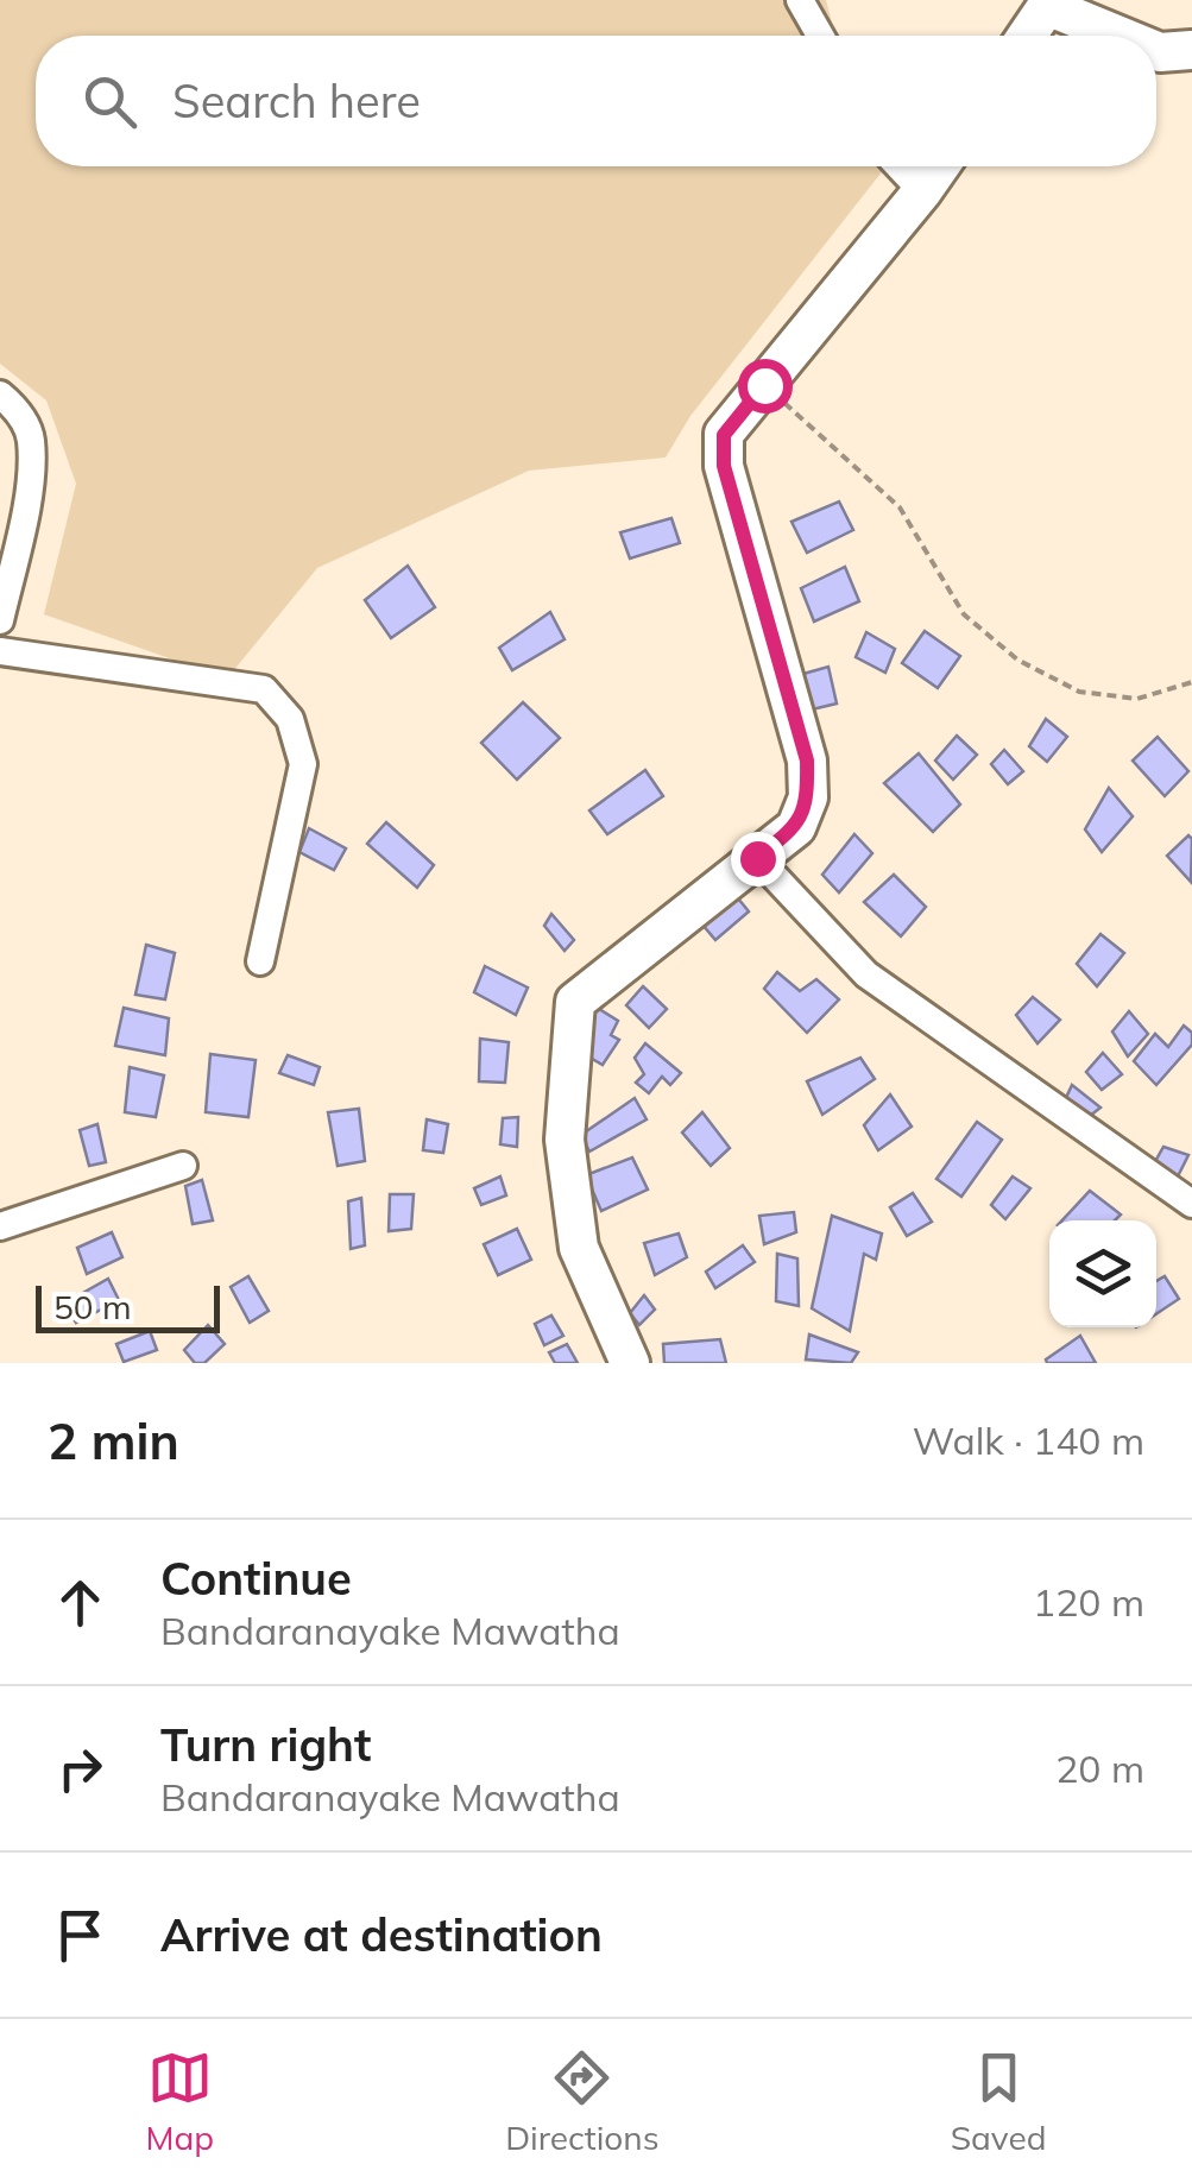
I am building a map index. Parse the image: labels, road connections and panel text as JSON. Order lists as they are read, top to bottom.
{
  "scale_bar": "50 m",
  "page": {
    "search": "Search here",
    "scale": "50 m",
    "heading": ["2 min", "Walk · 140 m"],
    "list": [
      ["Continue", "Bandaranayake Mawatha", "120 m"],
      ["Turn right", "Bandaranayake Mawatha", "20 m"],
      "Arrive at destination"
    ],
    "nav": ["Map", "Directions", "Saved"]
  }
}
